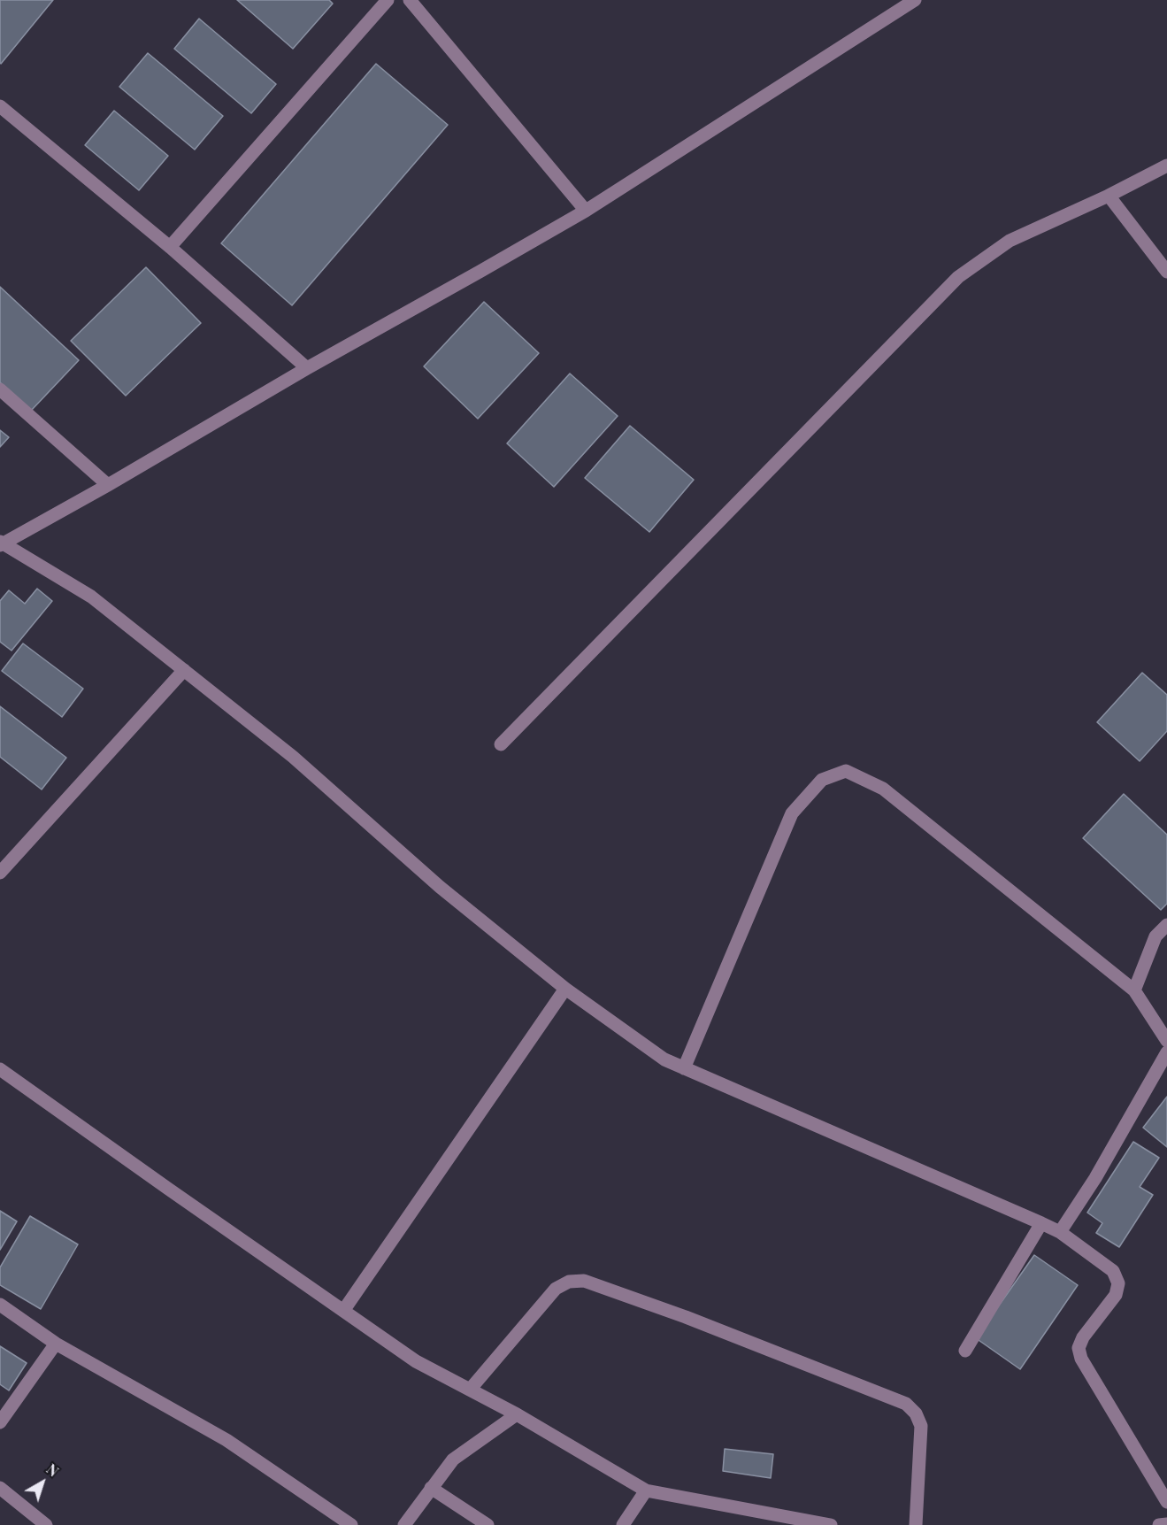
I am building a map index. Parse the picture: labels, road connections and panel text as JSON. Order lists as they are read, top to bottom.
{
  "north": "top right"
}
